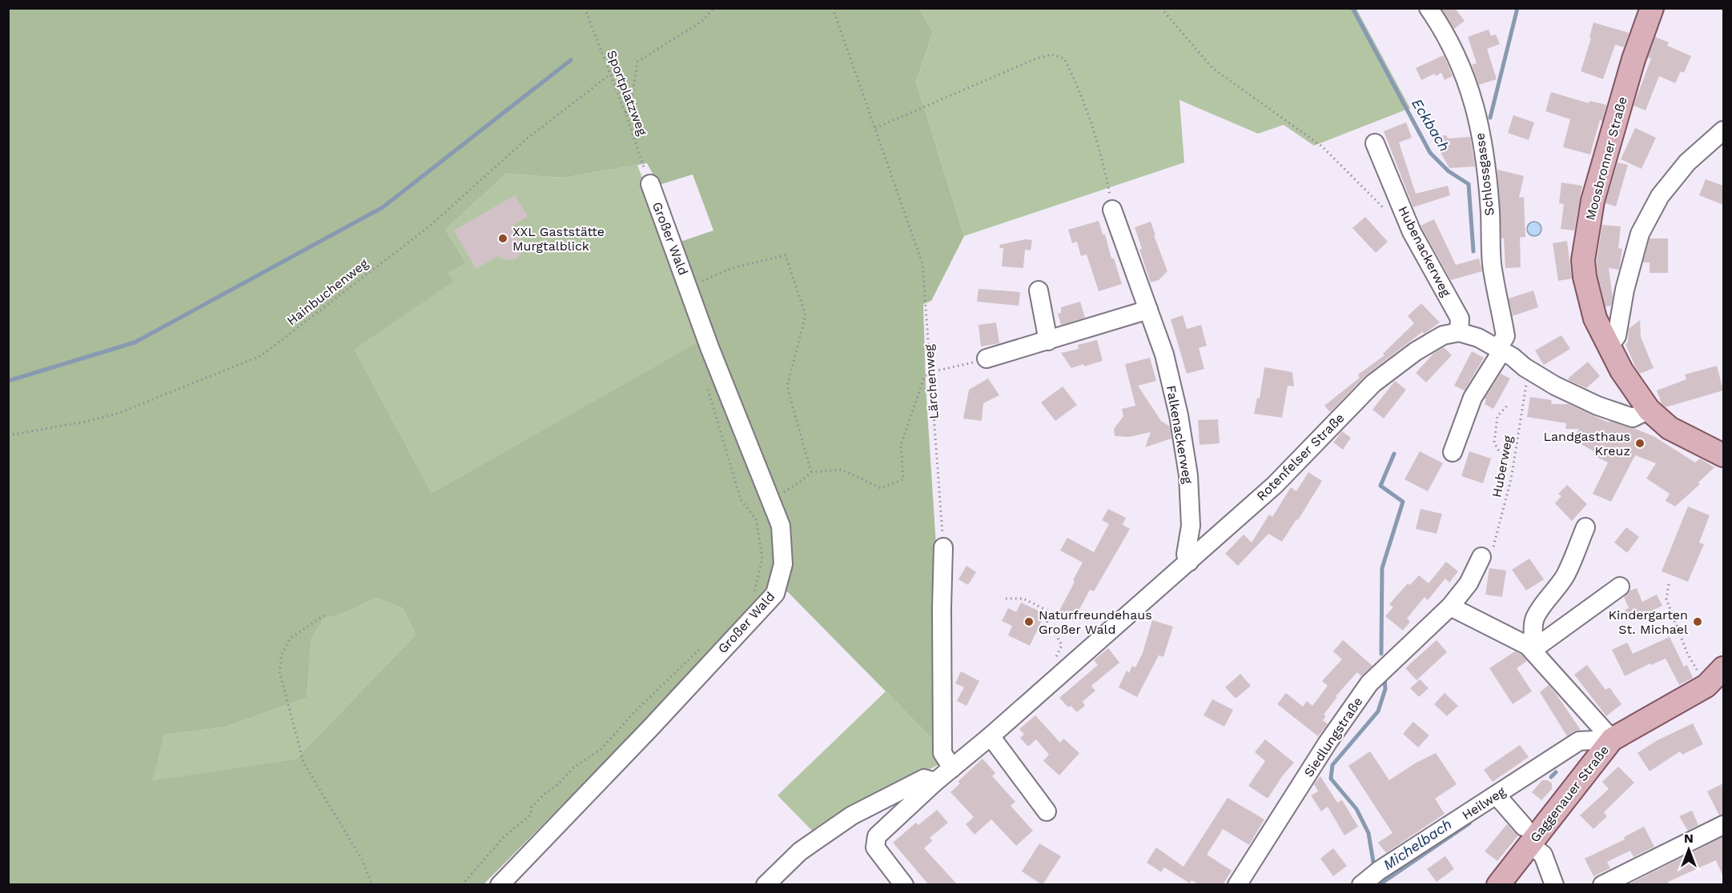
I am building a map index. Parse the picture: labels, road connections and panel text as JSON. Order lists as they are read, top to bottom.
{
  "streets": {
    "main road": ["Moosbronner Straße", "Gaggenauer Straße"],
    "street": [
      "Schlossgasse",
      "Großer Wald",
      "Hubenackerweg",
      "Falkenackerweg",
      "Rotenfelser Straße",
      "Siedlungstraße",
      "Heilweg"
    ],
    "path": [
      "Sportplatzweg",
      "Hainbuchenweg",
      "Lärchenweg",
      "Huberweg"
    ]
  },
  "crossings": [
    ["Sportplatzweg", "Großer Wald"],
    ["Sportplatzweg", "Hainbuchenweg"],
    ["Hubenackerweg", "Rotenfelser Straße"],
    ["Falkenackerweg", "Rotenfelser Straße"],
    ["Huberweg", "Siedlungstraße"],
    ["Gaggenauer Straße", "Heilweg"]
  ],
  "water": ["Eckbach", "Michelbach"],
  "places": [
    "XXL Gaststätte Murgtalblick",
    "Landgasthaus Kreuz",
    "Naturfreundehaus Großer Wald",
    "Kindergarten St. Michael"
  ],
  "north": "top"
}
